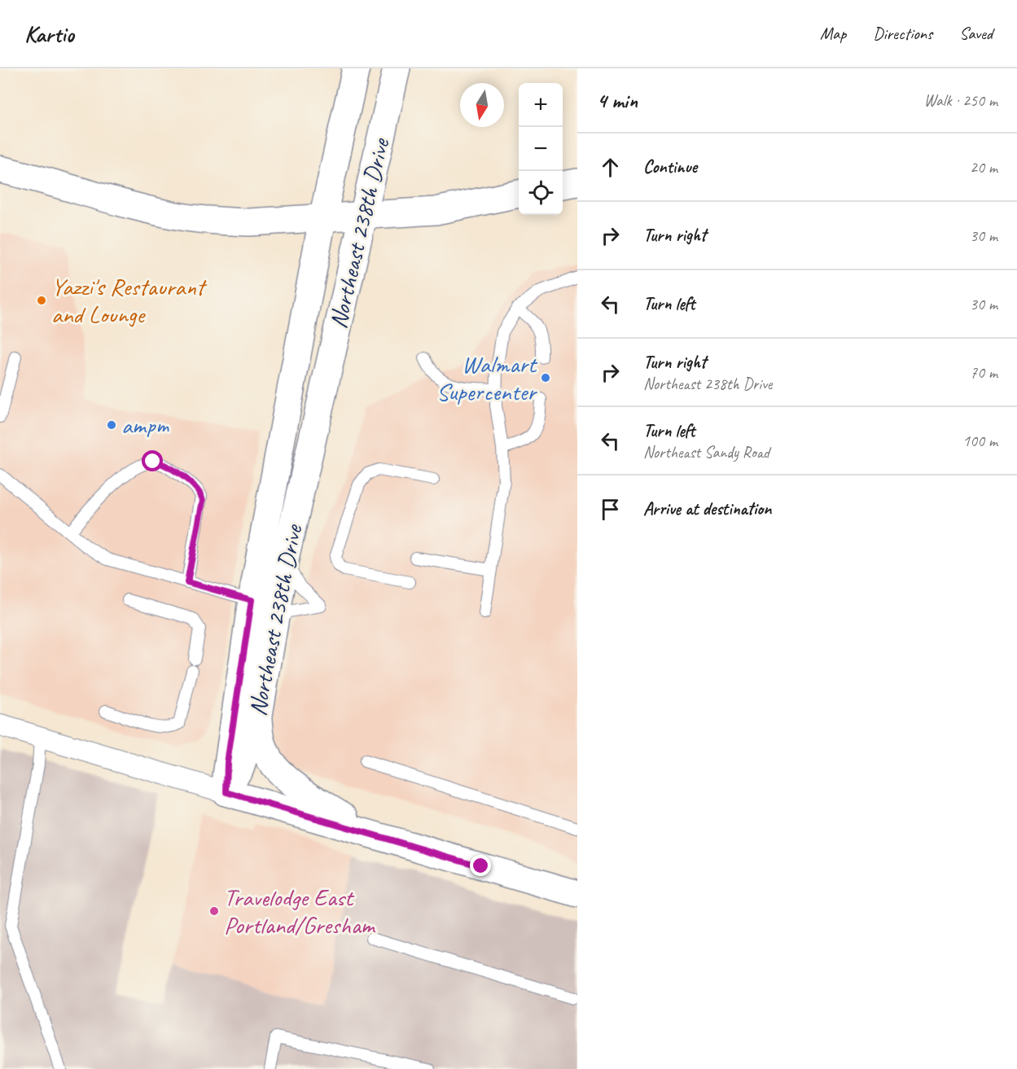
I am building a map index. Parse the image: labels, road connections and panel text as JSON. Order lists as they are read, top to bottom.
{
  "streets": {
    "main road": ["Northeast 238th Drive"]
  },
  "places": [
    "Yazzi's Restaurant and Lounge",
    "Walmart Supercenter",
    "ampm",
    "Travelodge East Portland/Gresham"
  ],
  "north": "bottom",
  "page": {
    "header": "Kartio",
    "nav": ["Map", "Directions", "Saved"],
    "heading": ["4 min", "Walk · 250 m"],
    "map_buttons": ["+", "−"],
    "list": [
      ["Continue", "20 m"],
      ["Turn right", "30 m"],
      ["Turn left", "30 m"],
      ["Turn right", "Northeast 238th Drive", "70 m"],
      ["Turn left", "Northeast Sandy Road", "100 m"],
      "Arrive at destination"
    ]
  }
}
